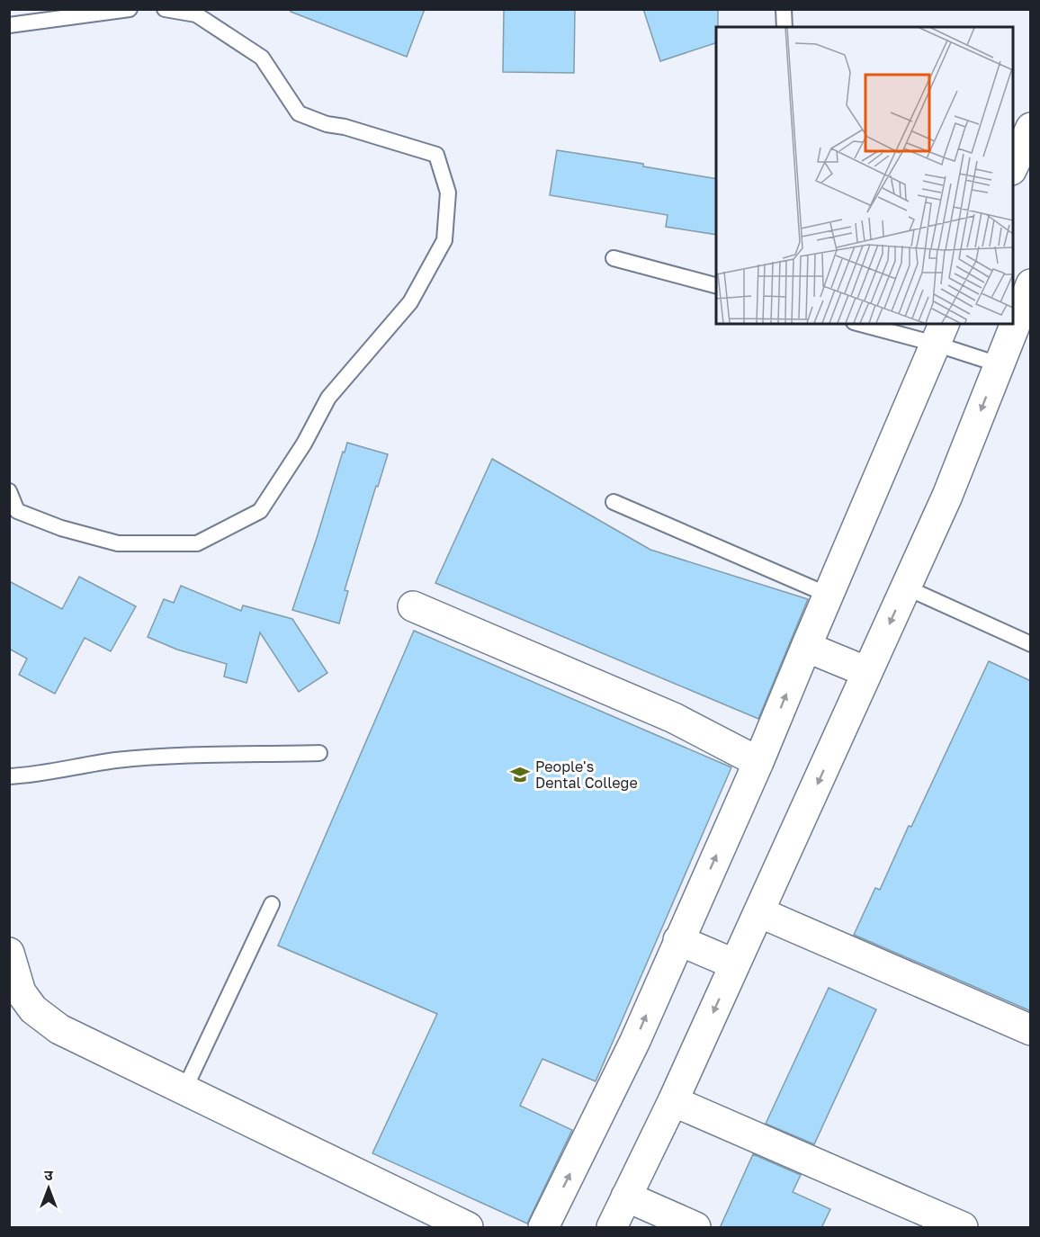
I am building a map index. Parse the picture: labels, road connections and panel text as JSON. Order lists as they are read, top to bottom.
{
  "places": {
    "school or university": ["People's Dental College"]
  },
  "north": "top"
}
